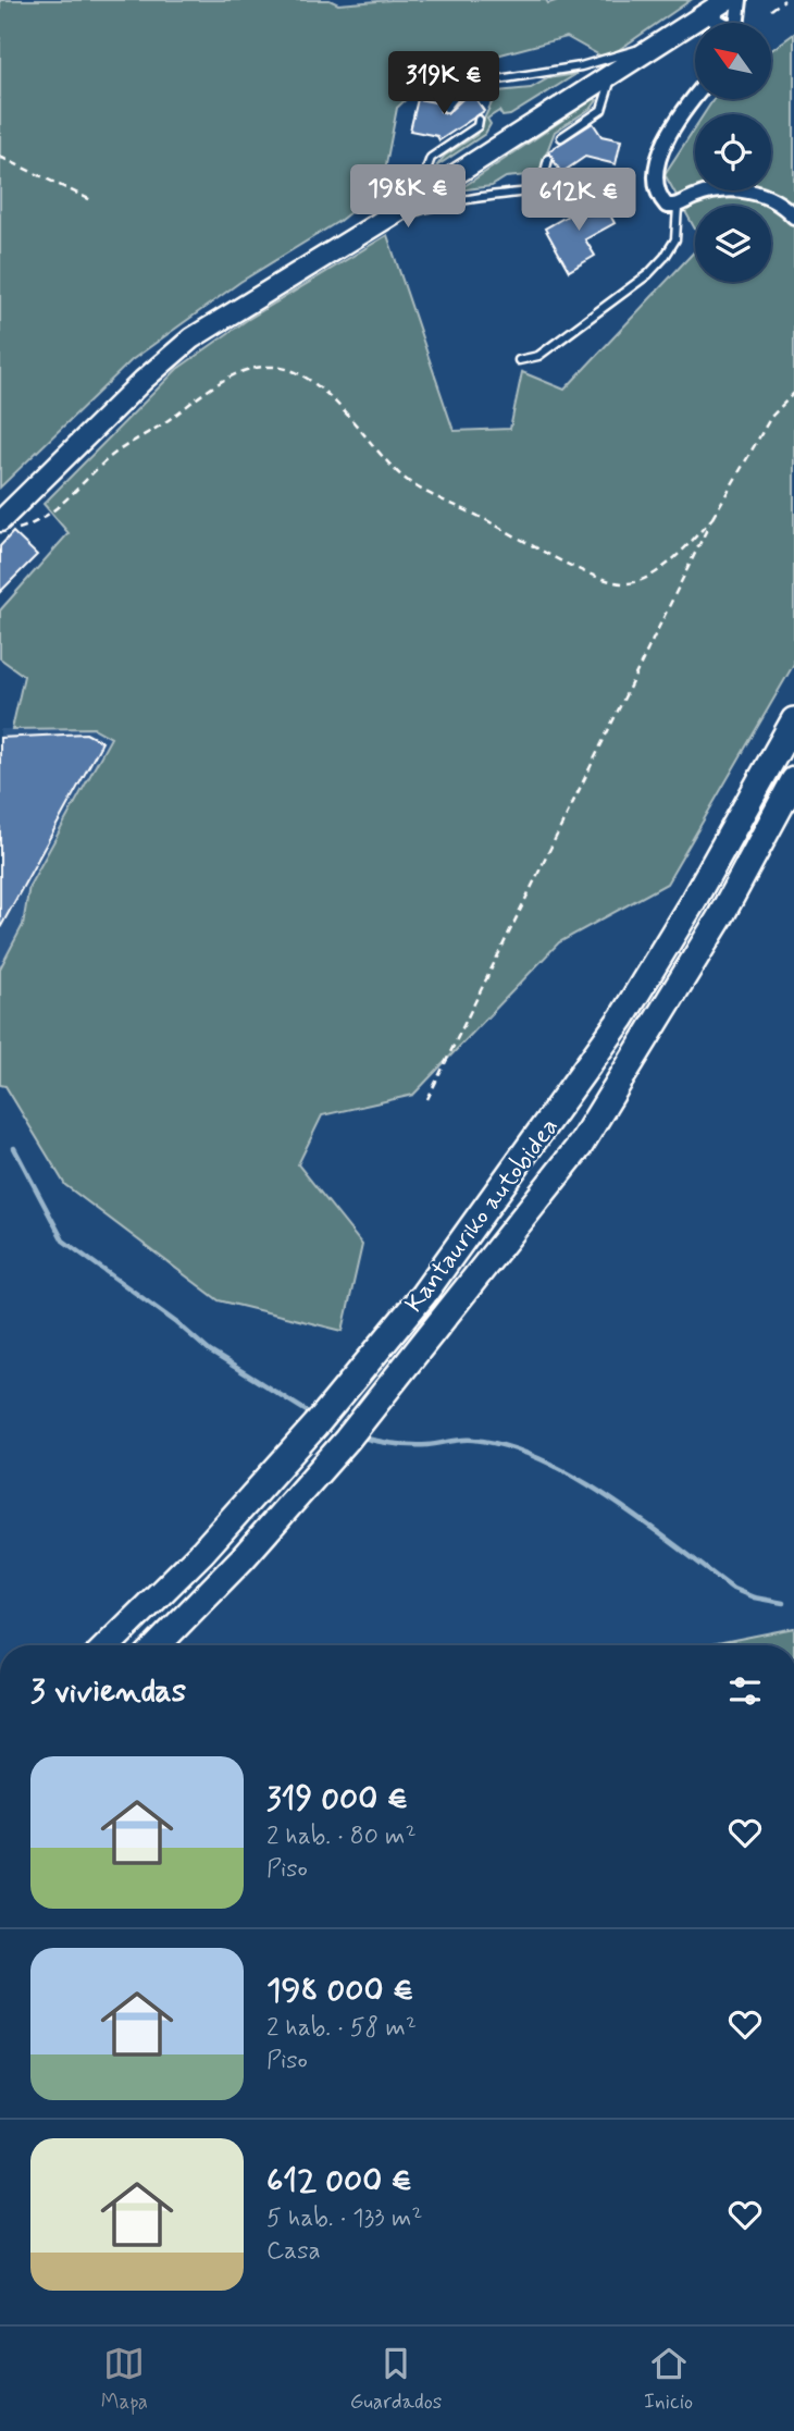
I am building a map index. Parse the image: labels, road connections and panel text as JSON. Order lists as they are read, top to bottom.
{
  "streets": {
    "highway": ["Kantauriko autobidea"]
  },
  "north": "top left",
  "page": {
    "price": ["319K €", "198K €", "612K €"],
    "heading": "3 viviendas",
    "list": [
      {
        "name": "319 000 €",
        "note": "2 hab. · 80 m² · Piso"
      },
      {
        "name": "198 000 €",
        "note": "2 hab. · 58 m² · Piso"
      },
      {
        "name": "612 000 €",
        "note": "5 hab. · 133 m² · Casa"
      }
    ],
    "tabs": ["Mapa", "Guardados", "Inicio"]
  }
}
